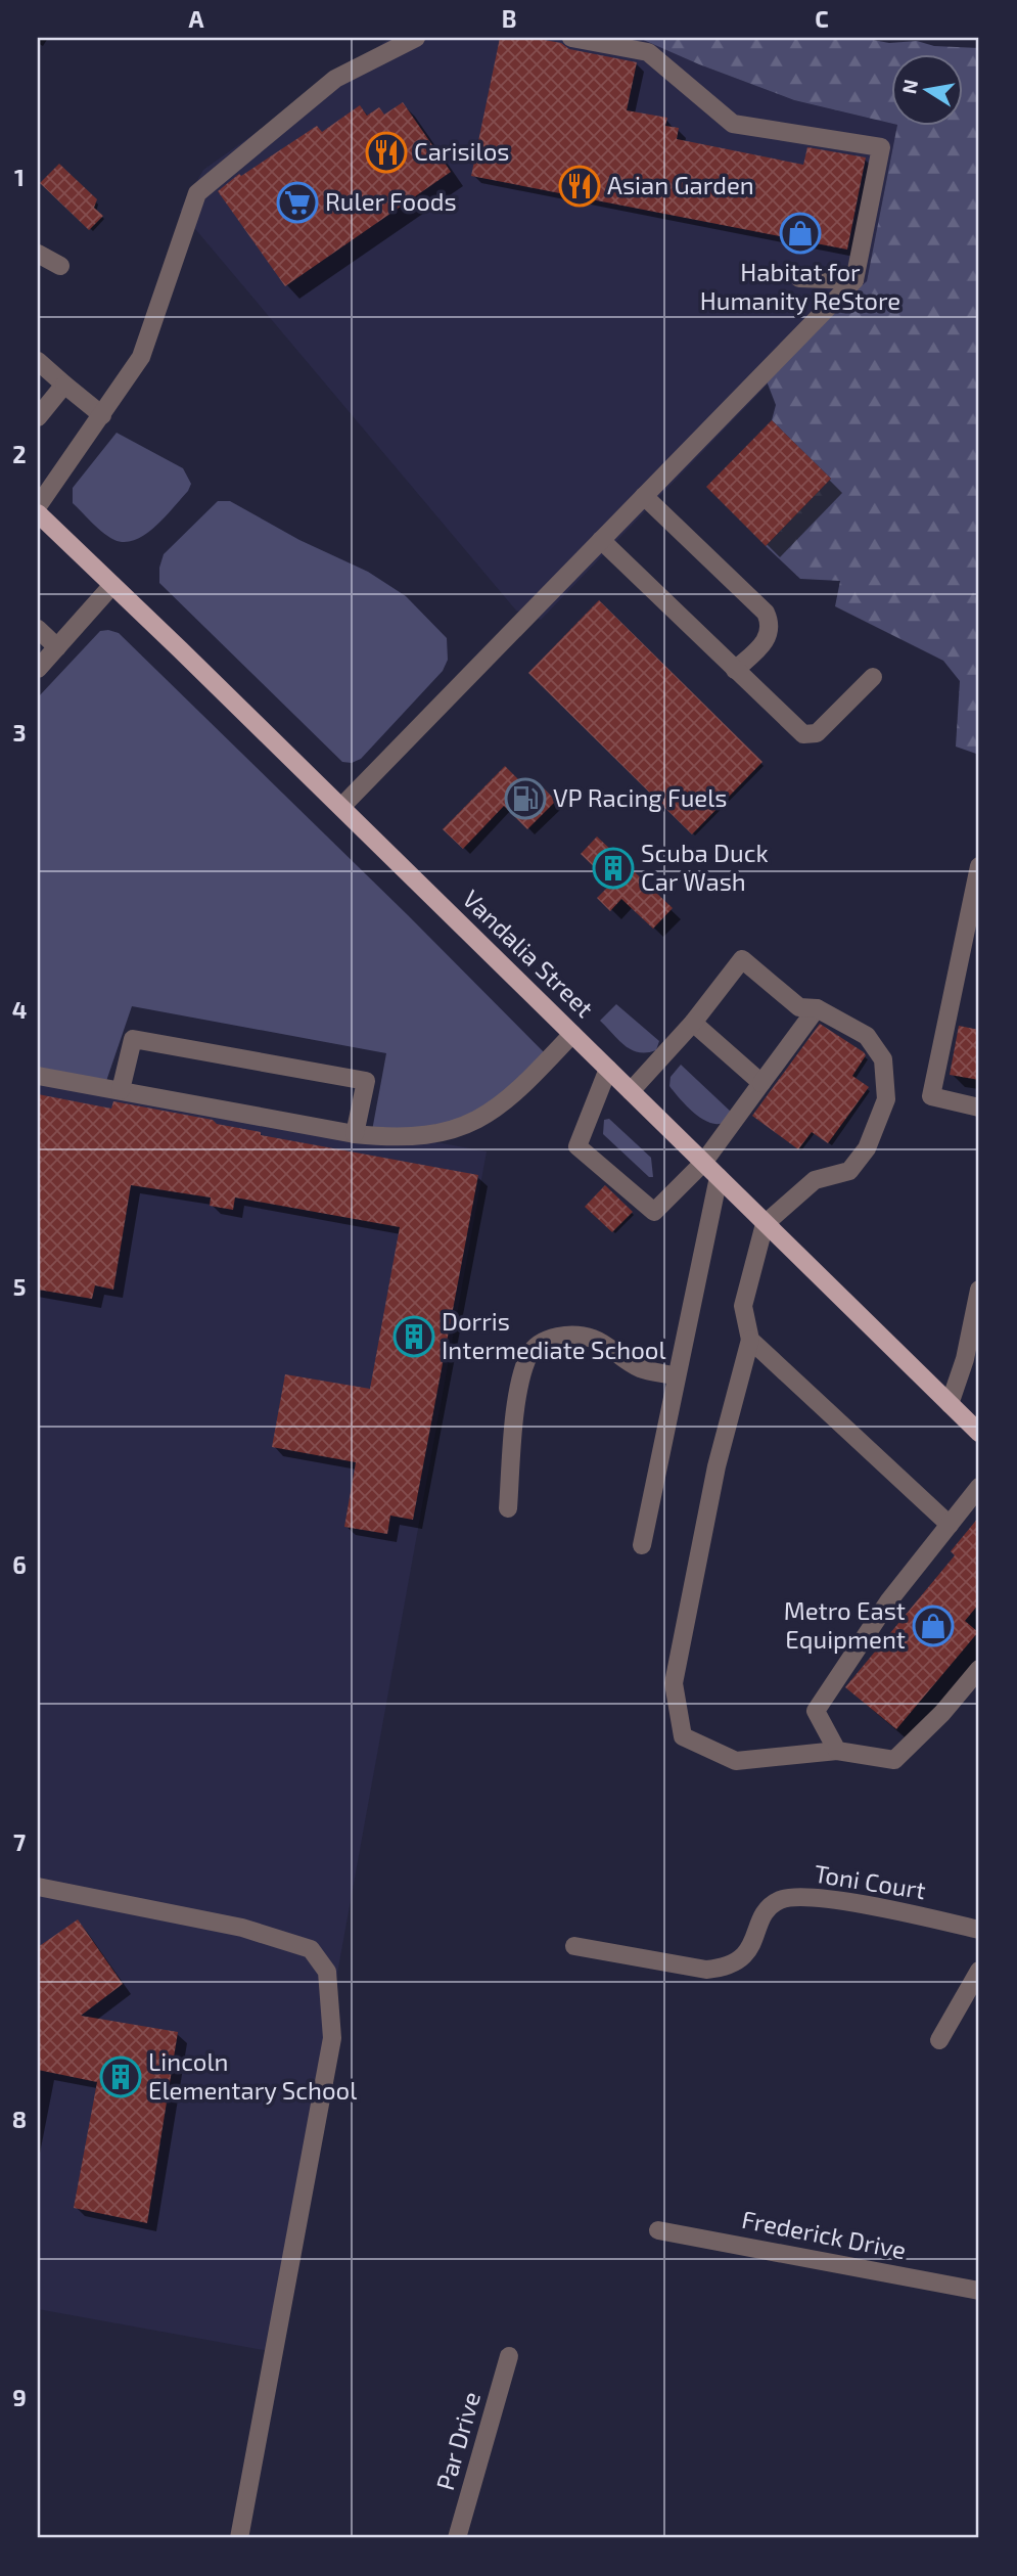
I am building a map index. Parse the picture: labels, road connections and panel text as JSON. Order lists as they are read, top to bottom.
{
  "streets": {
    "main road": ["Vandalia Street"],
    "street": ["Toni Court", "Frederick Drive", "Par Drive"]
  },
  "places": {
    "restaurant": ["Carisilos", "Asian Garden"],
    "supermarket": ["Ruler Foods"],
    "shop": ["Habitat for Humanity ReStore", "Metro East Equipment"],
    "fuel station": ["VP Racing Fuels"],
    "building": ["Scuba Duck Car Wash", "Dorris Intermediate School", "Lincoln Elementary School"]
  },
  "north": "left",
  "grid": {
    "columns": ["A", "B", "C"],
    "rows": [
      "1",
      "2",
      "3",
      "4",
      "5",
      "6",
      "7",
      "8",
      "9"
    ]
  }
}
